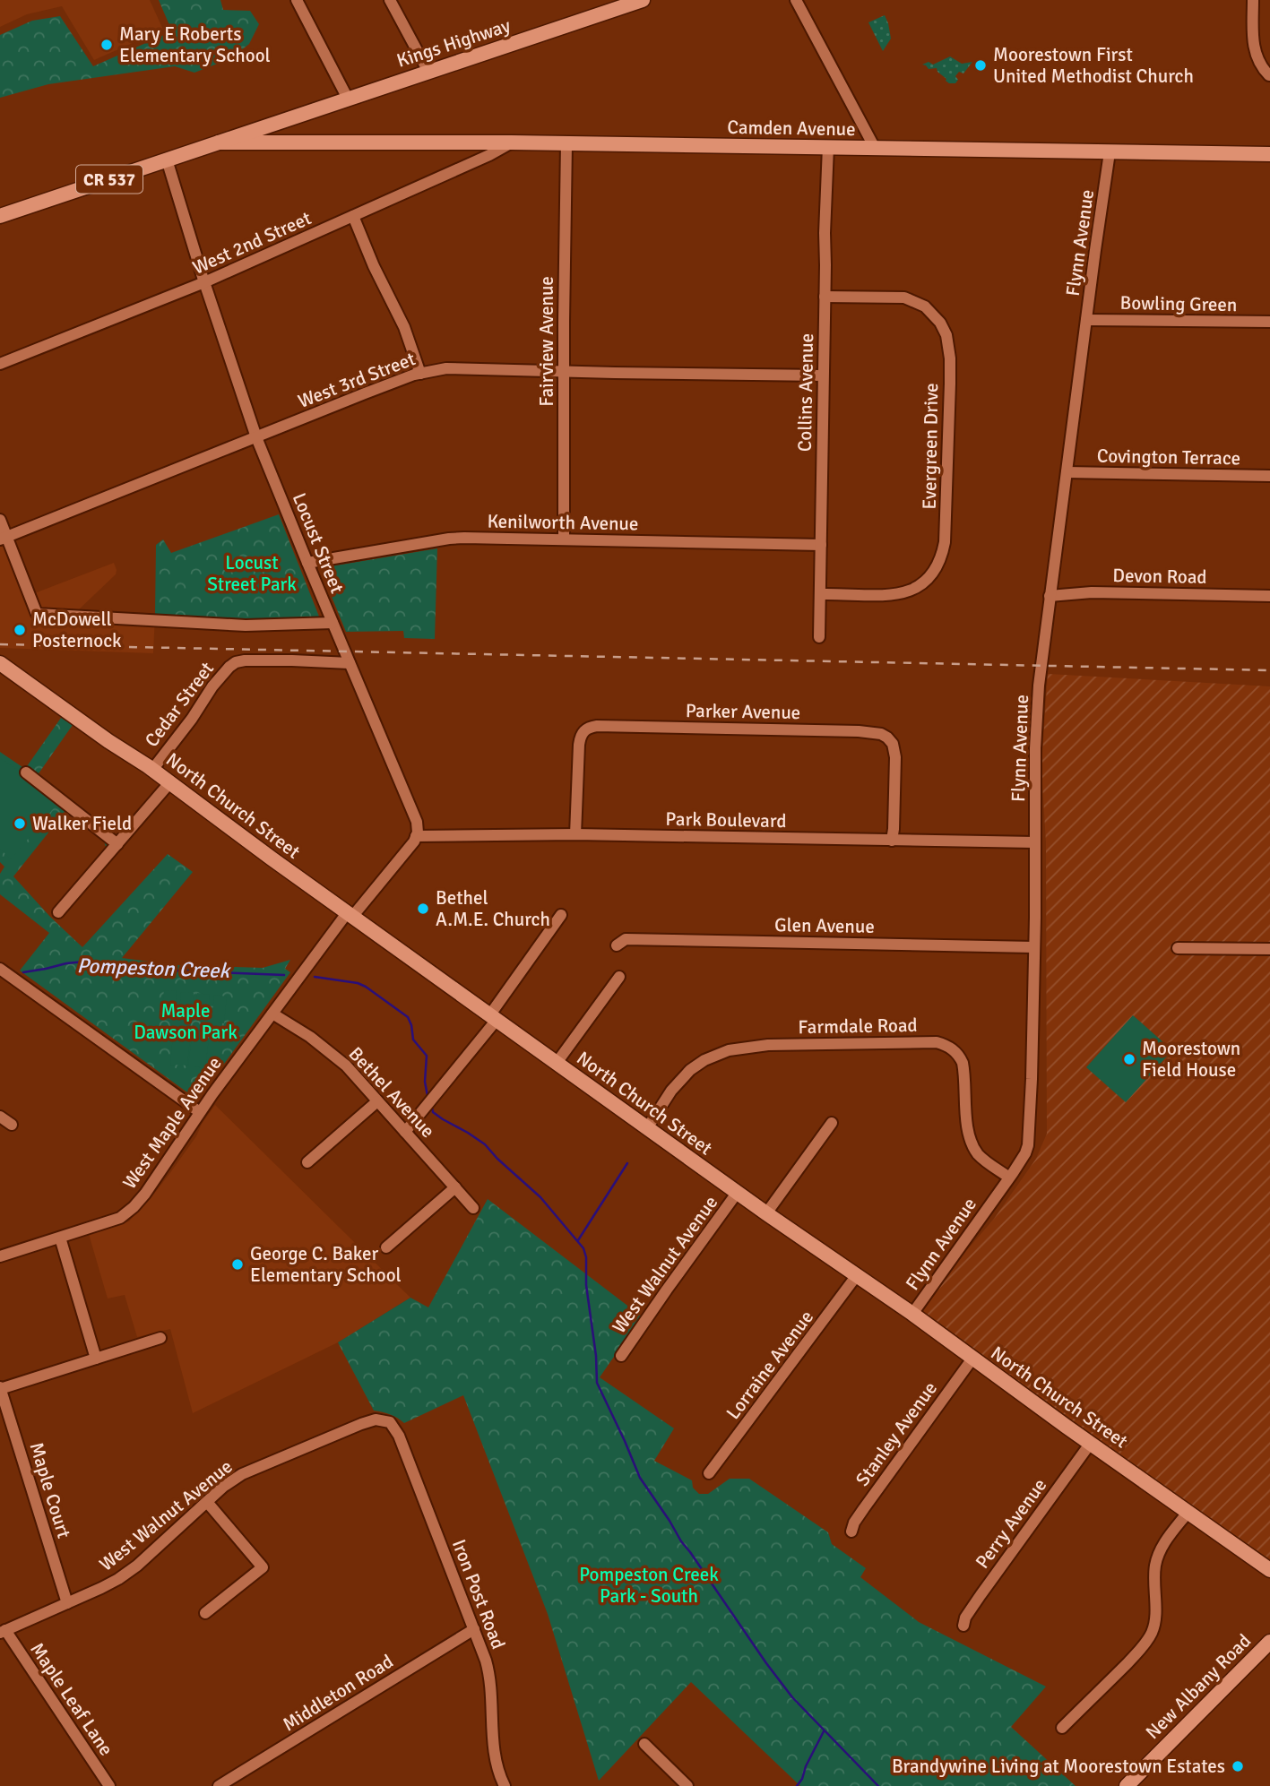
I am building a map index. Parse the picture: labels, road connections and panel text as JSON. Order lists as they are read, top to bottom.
{
  "streets": {
    "main road": [
      "Kings Highway",
      "Camden Avenue",
      "CR 537",
      "North Church Street",
      "New Albany Road"
    ],
    "street": [
      "West 2nd Street",
      "Flynn Avenue",
      "Bowling Green",
      "Fairview Avenue",
      "West 3rd Street",
      "Collins Avenue",
      "Evergreen Drive",
      "Covington Terrace",
      "Kenilworth Avenue",
      "Locust Street",
      "Devon Road",
      "Cedar Street",
      "Parker Avenue",
      "Park Boulevard",
      "Glen Avenue",
      "Farmdale Road",
      "Bethel Avenue",
      "West Maple Avenue",
      "West Walnut Avenue",
      "Lorraine Avenue",
      "Stanley Avenue",
      "Maple Court",
      "Perry Avenue",
      "Iron Post Road",
      "Middleton Road",
      "Maple Leaf Lane"
    ]
  },
  "crossings": [
    ["Kings Highway", "Camden Avenue"],
    ["Kings Highway", "CR 537"],
    ["Camden Avenue", "CR 537"],
    ["Camden Avenue", "West 2nd Street"],
    ["Camden Avenue", "Flynn Avenue"],
    ["Camden Avenue", "Fairview Avenue"],
    ["Camden Avenue", "Collins Avenue"],
    ["CR 537", "Locust Street"],
    ["West 2nd Street", "Locust Street"],
    ["Flynn Avenue", "Bowling Green"],
    ["Flynn Avenue", "Covington Terrace"],
    ["Flynn Avenue", "Devon Road"],
    ["Flynn Avenue", "North Church Street"],
    ["Flynn Avenue", "Park Boulevard"],
    ["Flynn Avenue", "Glen Avenue"],
    ["Flynn Avenue", "Farmdale Road"],
    ["Fairview Avenue", "West 3rd Street"],
    ["Fairview Avenue", "Kenilworth Avenue"],
    ["West 3rd Street", "Collins Avenue"],
    ["West 3rd Street", "Locust Street"],
    ["Collins Avenue", "Evergreen Drive"],
    ["Collins Avenue", "Kenilworth Avenue"],
    ["Kenilworth Avenue", "Locust Street"],
    ["Locust Street", "Cedar Street"],
    ["Locust Street", "Park Boulevard"],
    ["Cedar Street", "North Church Street"],
    ["Parker Avenue", "Park Boulevard"],
    ["North Church Street", "Farmdale Road"],
    ["North Church Street", "West Maple Avenue"],
    ["North Church Street", "West Walnut Avenue"],
    ["North Church Street", "Lorraine Avenue"],
    ["North Church Street", "Stanley Avenue"],
    ["North Church Street", "Perry Avenue"],
    ["Bethel Avenue", "West Maple Avenue"],
    ["West Walnut Avenue", "Maple Court"],
    ["West Walnut Avenue", "Iron Post Road"],
    ["West Walnut Avenue", "Maple Leaf Lane"],
    ["Iron Post Road", "Middleton Road"]
  ],
  "water": ["Pompeston Creek"],
  "parks": ["Locust Street Park", "Maple Dawson Park", "Pompeston Creek Park - South"],
  "places": [
    "Mary E Roberts Elementary School",
    "Moorestown First United Methodist Church",
    "McDowell Posternock",
    "Walker Field",
    "Bethel A.M.E. Church",
    "Moorestown Field House",
    "George C. Baker Elementary School",
    "Brandywine Living at Moorestown Estates"
  ]
}
